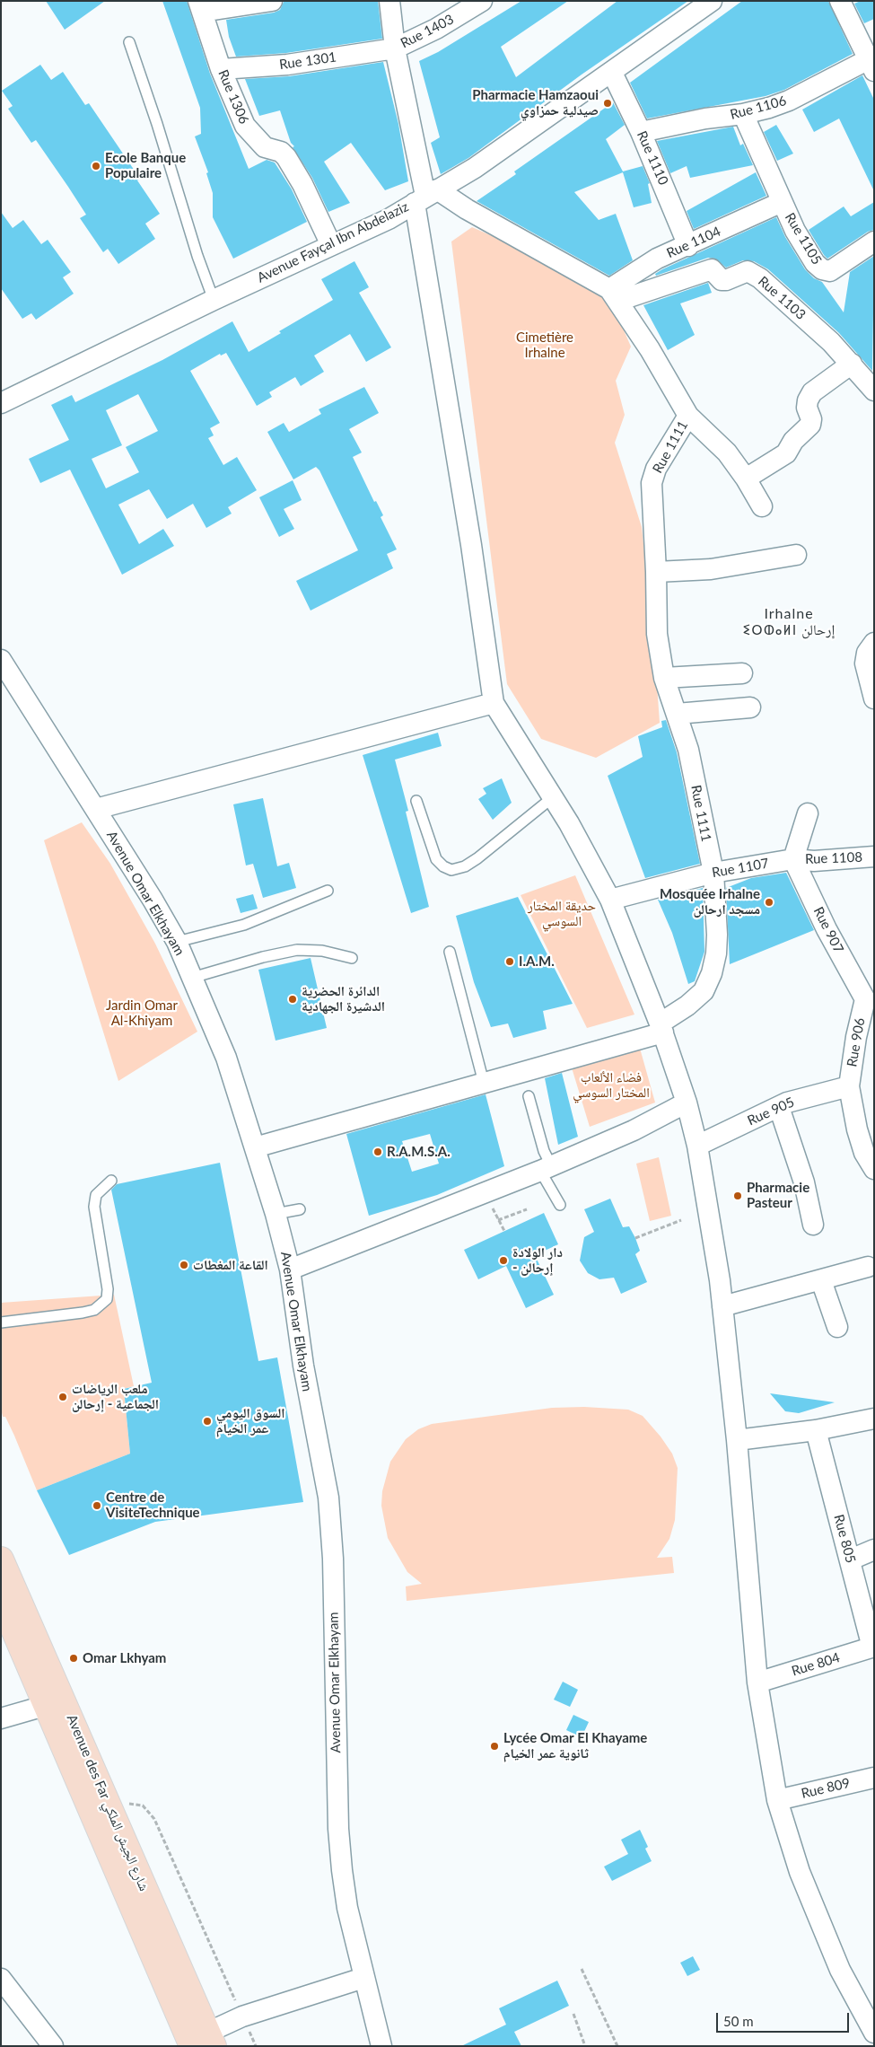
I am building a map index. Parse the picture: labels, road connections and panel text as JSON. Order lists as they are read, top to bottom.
{
  "streets": {
    "main road": ["Avenue des Far شارع الجيش الملكي"],
    "street": [
      "Rue 1403",
      "Rue 1301",
      "Rue 1306",
      "Rue 1106",
      "Rue 1110",
      "Rue 1105",
      "Avenue Fayçal Ibn Abdelaziz",
      "Rue 1104",
      "Rue 1103",
      "Rue 1111",
      "Rue 1108",
      "Rue 1107",
      "Avenue Omar Elkhayam",
      "Rue 907",
      "Rue 906",
      "Rue 905",
      "Rue 805",
      "Rue 804",
      "Rue 809"
    ]
  },
  "crossings": [
    ["Rue 1403", "Rue 1301"],
    ["Rue 1301", "Rue 1306"],
    ["Rue 1306", "Avenue Fayçal Ibn Abdelaziz"],
    ["Rue 1106", "Rue 1110"],
    ["Rue 1110", "Avenue Fayçal Ibn Abdelaziz"],
    ["Rue 1110", "Rue 1104"],
    ["Rue 1110", "Rue 1103"],
    ["Rue 1105", "Rue 1104"],
    ["Avenue Fayçal Ibn Abdelaziz", "Rue 1111"],
    ["Rue 1104", "Rue 1111"],
    ["Rue 1111", "Rue 1107"],
    ["Rue 1111", "Avenue Omar Elkhayam"],
    ["Rue 1108", "Rue 1107"],
    ["Rue 1108", "Rue 907"],
    ["Rue 1107", "Rue 907"],
    ["Rue 907", "Rue 906"],
    ["Rue 906", "Rue 905"],
    ["Rue 805", "Rue 804"]
  ],
  "districts": ["Irhalne ⵉⵔⵀⴰⵍⵏ إرحالن"],
  "parks": [
    "Cimetière Irhalne",
    "حديقة المختار السوسي",
    "Jardin Omar Al-Khiyam",
    "فضاء الألعاب المختار السوسي"
  ],
  "places": [
    "Pharmacie Hamzaoui صيدلية حمزاوي",
    "Ecole Banque Populaire",
    "Mosquée Irhalne مسجد ارحالن",
    "I.A.M.",
    "الدائرة الحضرية الدشيرة الجهادية",
    "R.A.M.S.A.",
    "Pharmacie Pasteur",
    "دار الولادة - إرحالن",
    "القاعة المغطات",
    "ملعب الرياضات الجماعية - إرحالن",
    "السوق اليومي عمر الخيام",
    "Centre de VisiteTechnique",
    "Omar Lkhyam",
    "Lycée Omar El Khayame ثانوية عمر الخيام"
  ],
  "scale_bar": "50 m"
}
